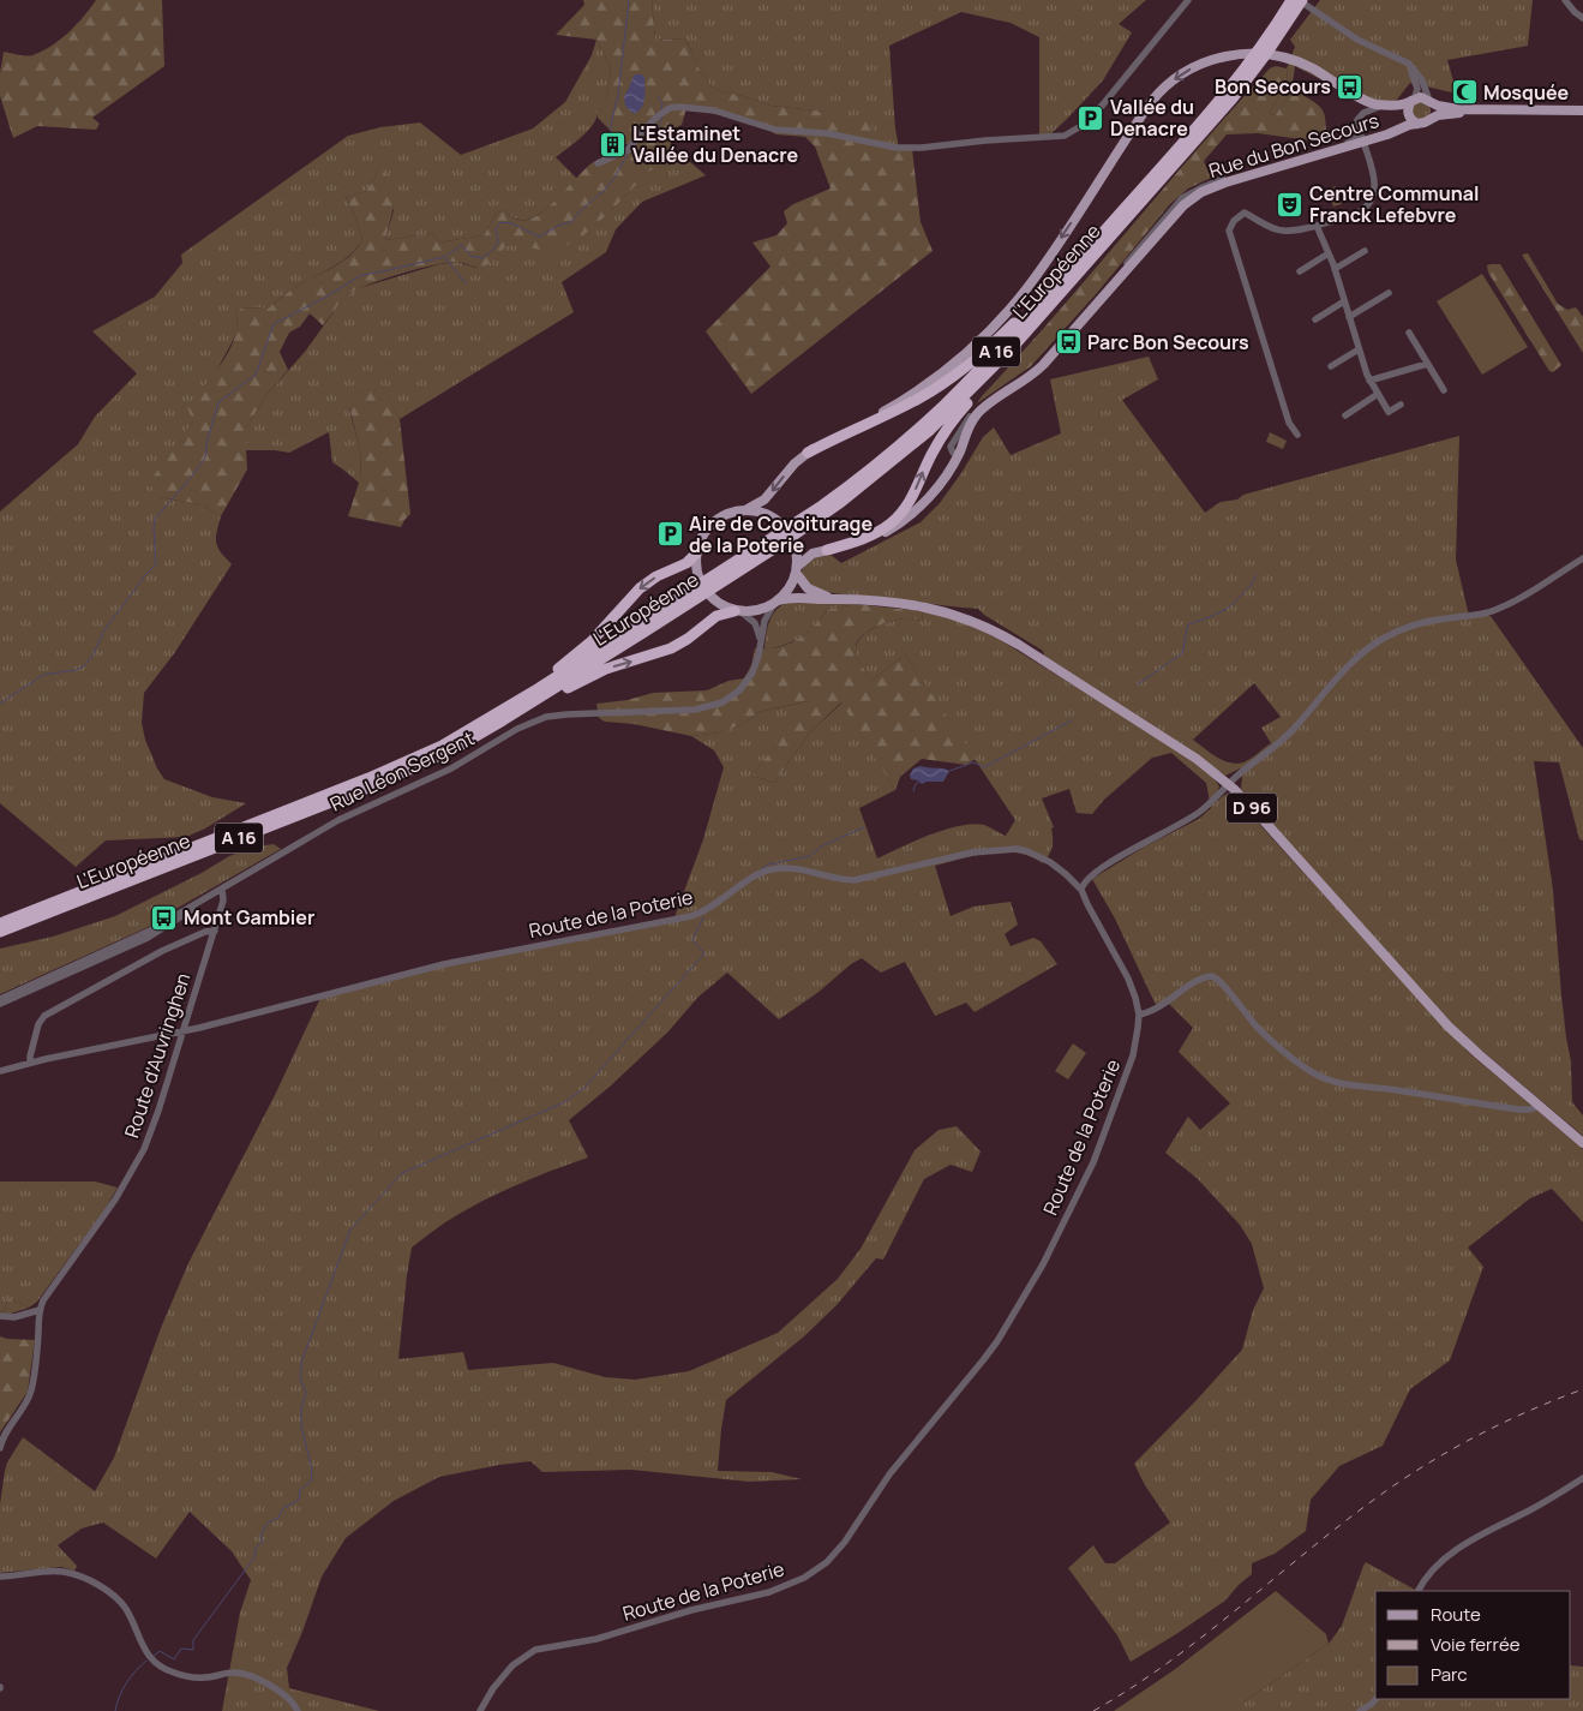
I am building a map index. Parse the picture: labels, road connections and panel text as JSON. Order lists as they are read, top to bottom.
{
  "streets": {
    "highway": ["L'Européenne", "A 16"],
    "main road": ["Rue du Bon Secours", "D 96"],
    "street": ["Rue Léon Sergent", "Route de la Poterie", "Route d'Auvringhen"]
  },
  "crossings": [
    ["Rue Léon Sergent", "D 96"],
    ["Rue Léon Sergent", "Route d'Auvringhen"],
    ["Route de la Poterie", "Route d'Auvringhen"]
  ],
  "places": {
    "bus stop": ["Bon Secours", "Parc Bon Secours", "Mont Gambier"],
    "mosque": ["Mosquée"],
    "parking": ["Vallée du Denacre", "Aire de Covoiturage de la Poterie"],
    "building": ["L'Estaminet Vallée du Denacre"],
    "theatre": ["Centre Communal Franck Lefebvre"]
  },
  "legend": ["Route", "Voie ferrée", "Parc"]
}
